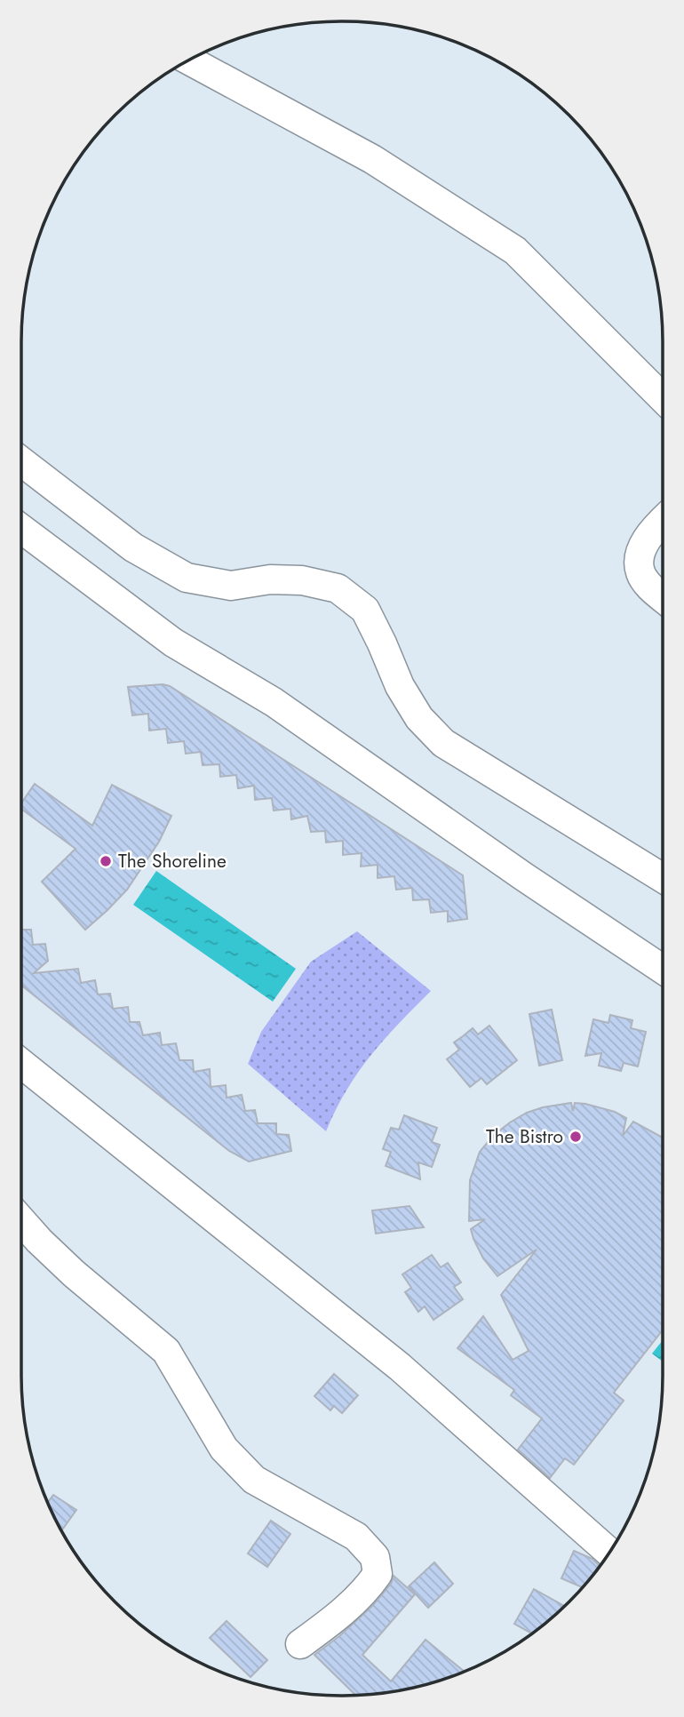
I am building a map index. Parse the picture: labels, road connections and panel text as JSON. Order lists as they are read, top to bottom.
{
  "places": ["The Shoreline", "The Bistro"]
}
